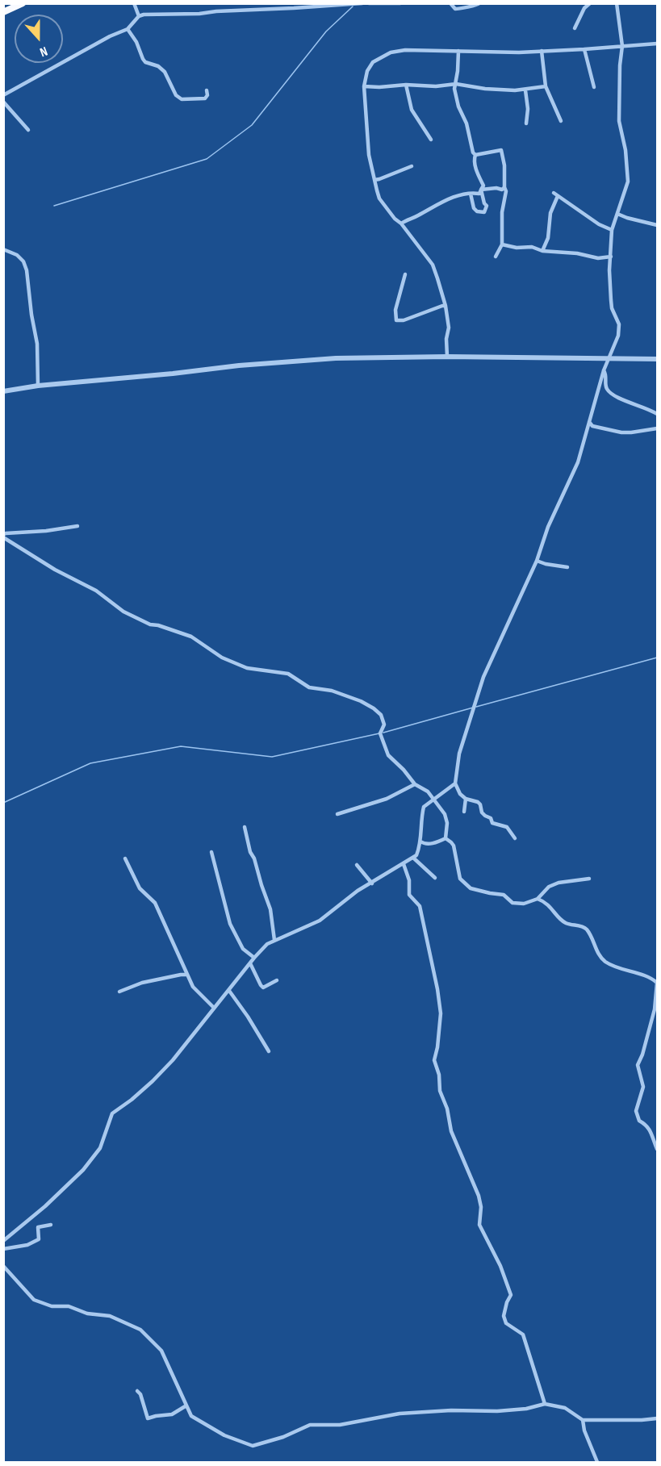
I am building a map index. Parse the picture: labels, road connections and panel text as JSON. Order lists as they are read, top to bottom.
{
  "north": "bottom"
}
